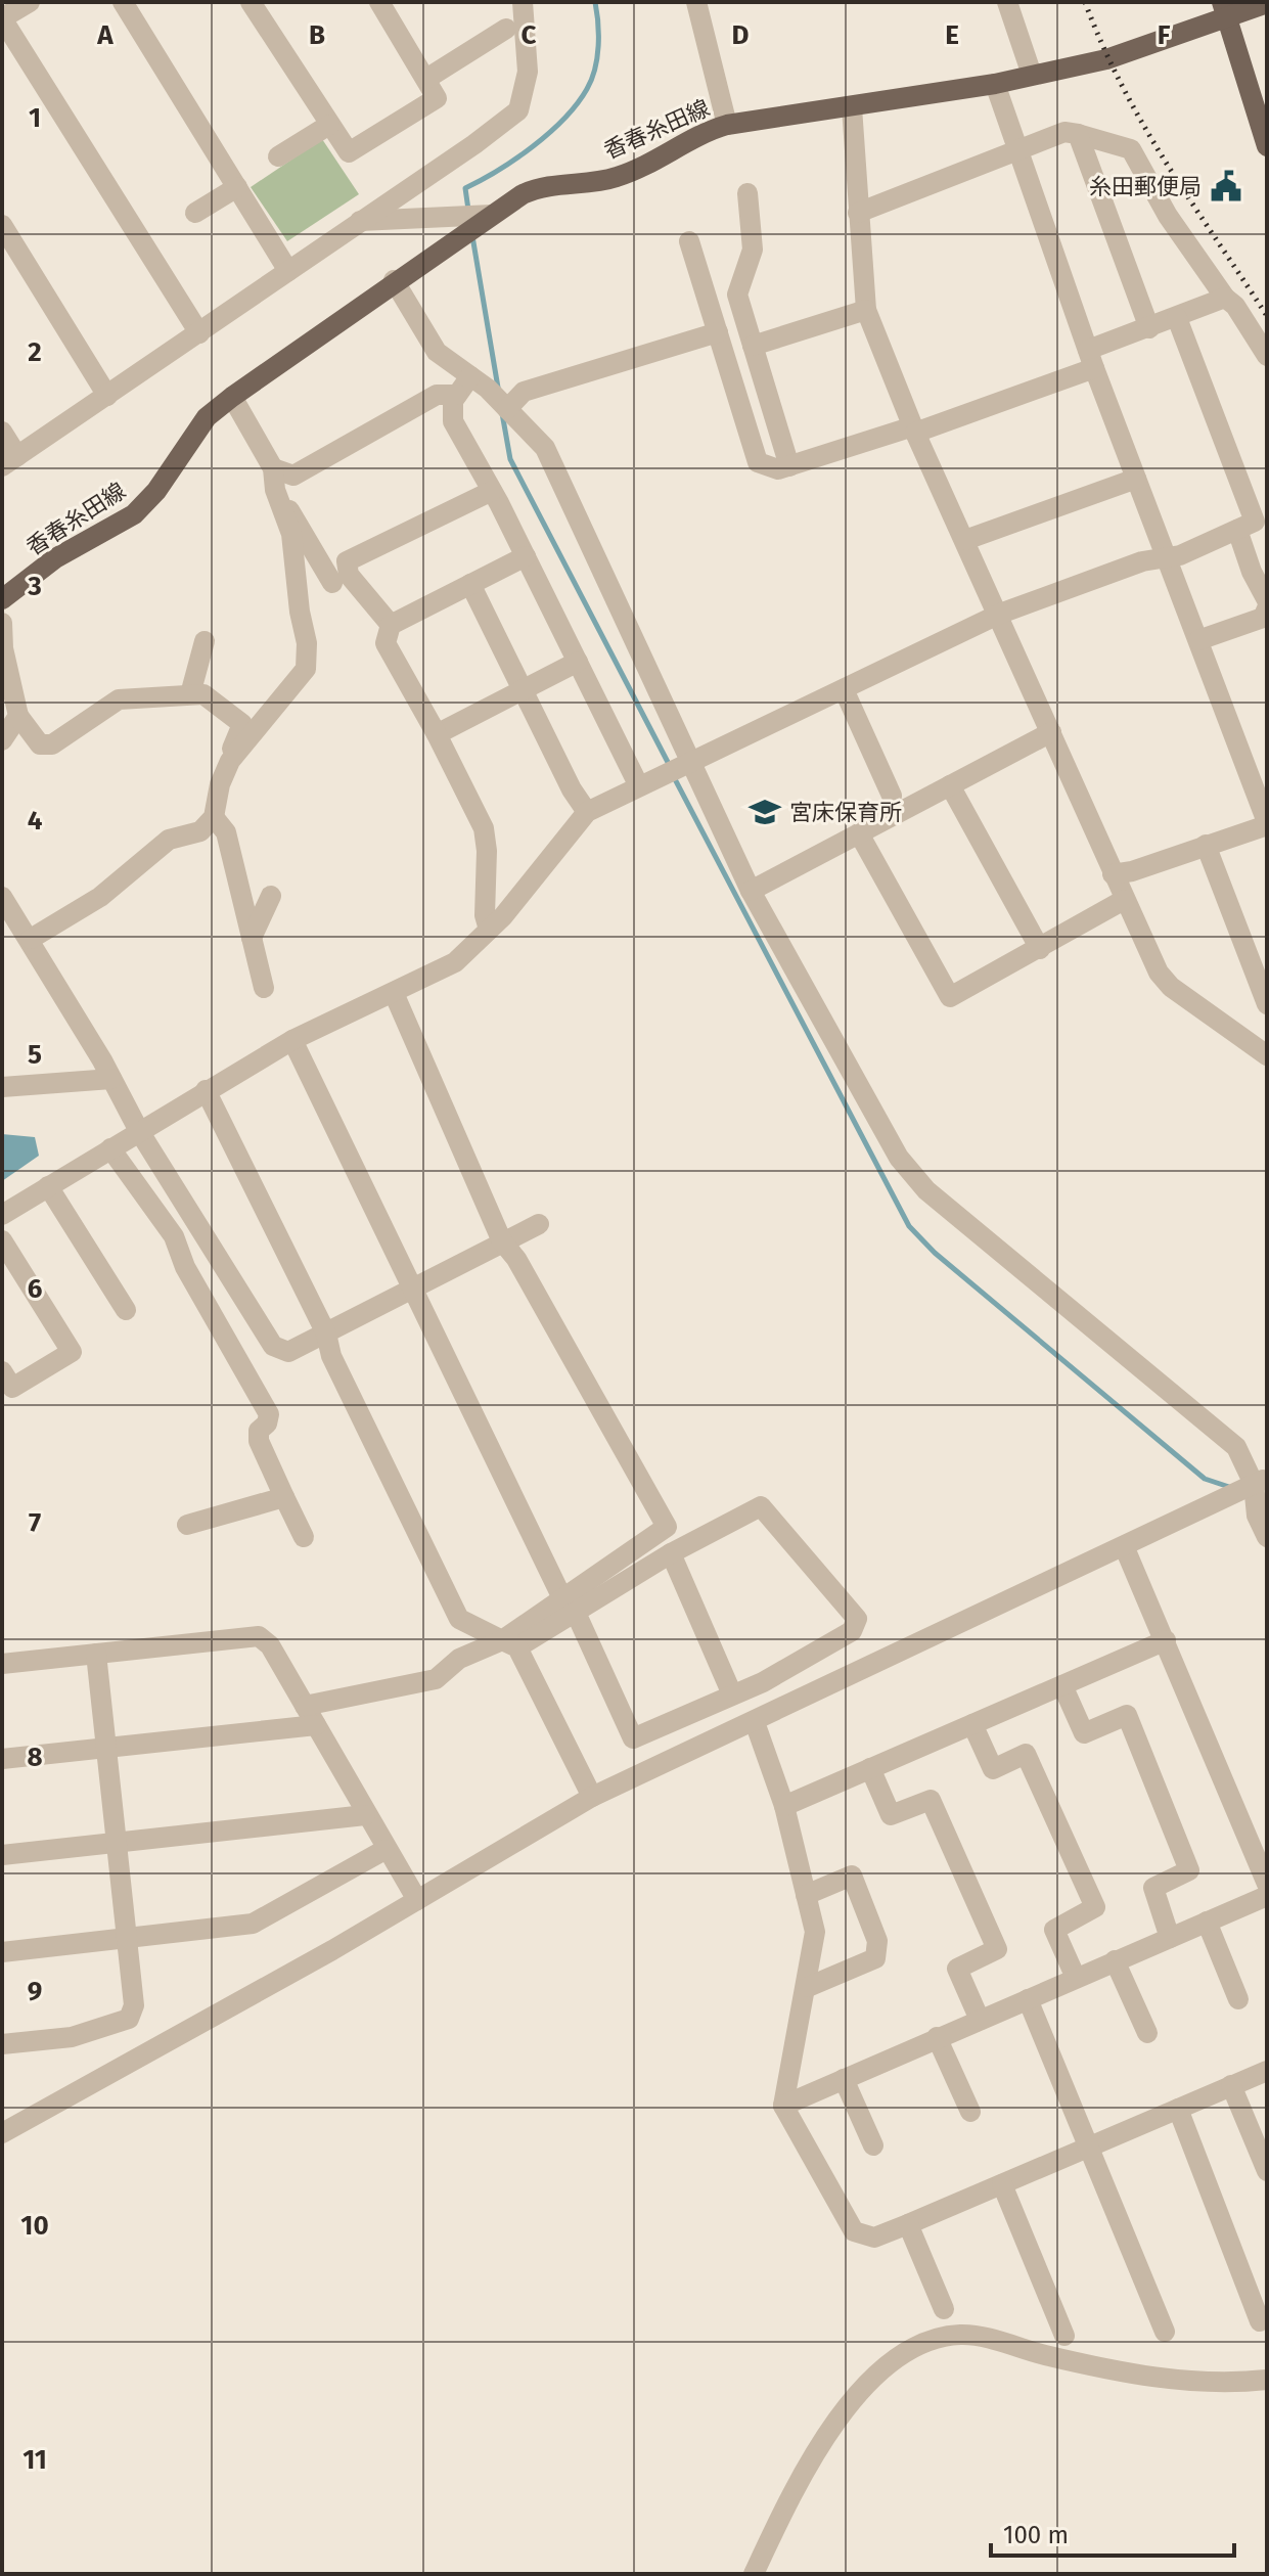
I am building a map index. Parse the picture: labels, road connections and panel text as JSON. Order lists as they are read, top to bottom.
{
  "streets": {
    "main road": ["香春糸田線"]
  },
  "places": {
    "public building": ["糸田郵便局"],
    "school or university": ["宮床保育所"]
  },
  "scale_bar": "100 m",
  "grid": {
    "columns": [
      "A",
      "B",
      "C",
      "D",
      "E",
      "F"
    ],
    "rows": [
      "1",
      "2",
      "3",
      "4",
      "5",
      "6",
      "7",
      "8",
      "9",
      "10",
      "11"
    ]
  }
}
